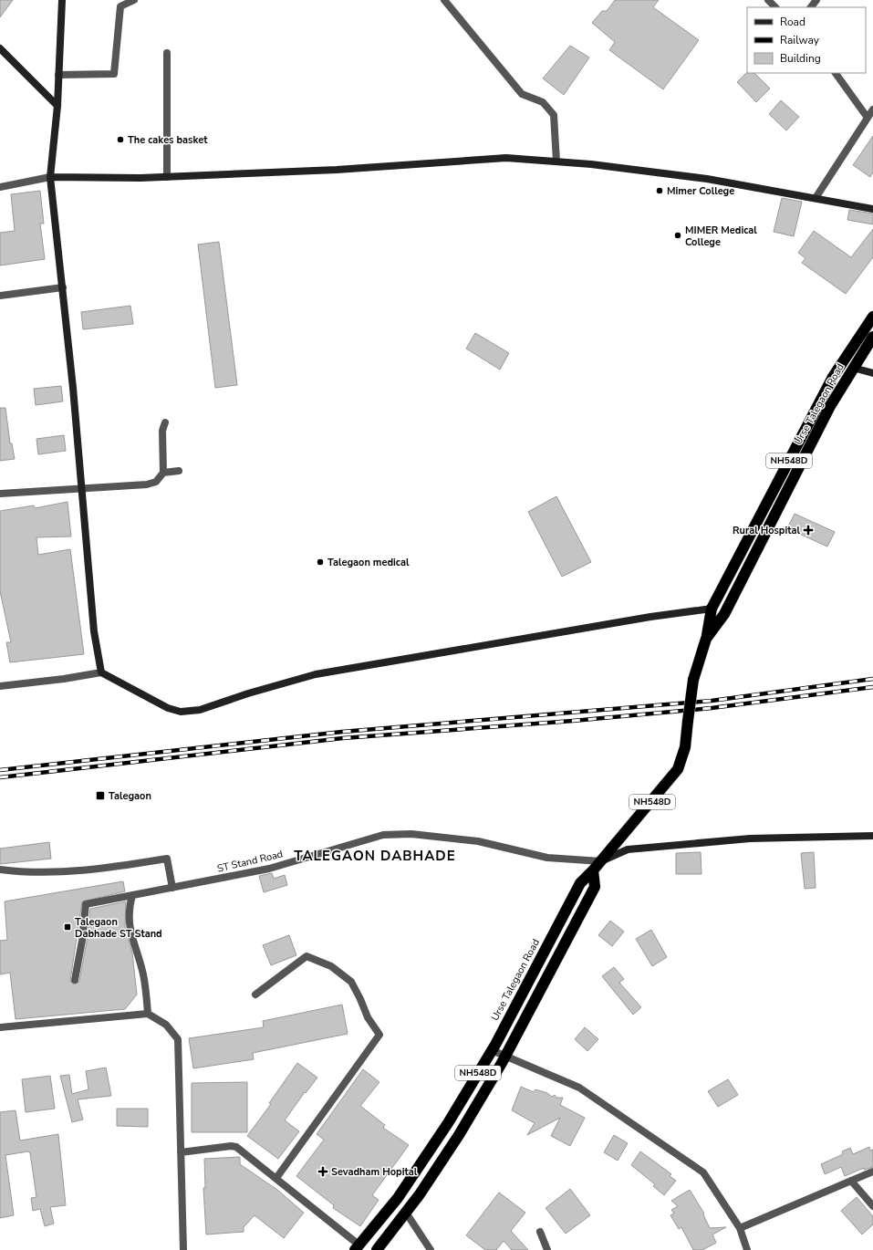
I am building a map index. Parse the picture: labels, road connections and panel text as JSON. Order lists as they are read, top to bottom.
{
  "streets": {
    "highway": ["Urse Talegaon Road", "NH548D"],
    "street": ["ST Stand Road"]
  },
  "crossings": [
    ["Urse Talegaon Road", "NH548D"],
    ["Urse Talegaon Road", "ST Stand Road"]
  ],
  "districts": ["TALEGAON DABHADE"],
  "places": {
    "other": [
      "The cakes basket",
      "Mimer College",
      "MIMER Medical College",
      "Talegaon medical"
    ],
    "health": ["Rural Hospital", "Sevadham Hopital"],
    "transit": ["Talegaon", "Talegaon Dabhade ST Stand"]
  },
  "legend": ["Road", "Railway", "Building"]
}
